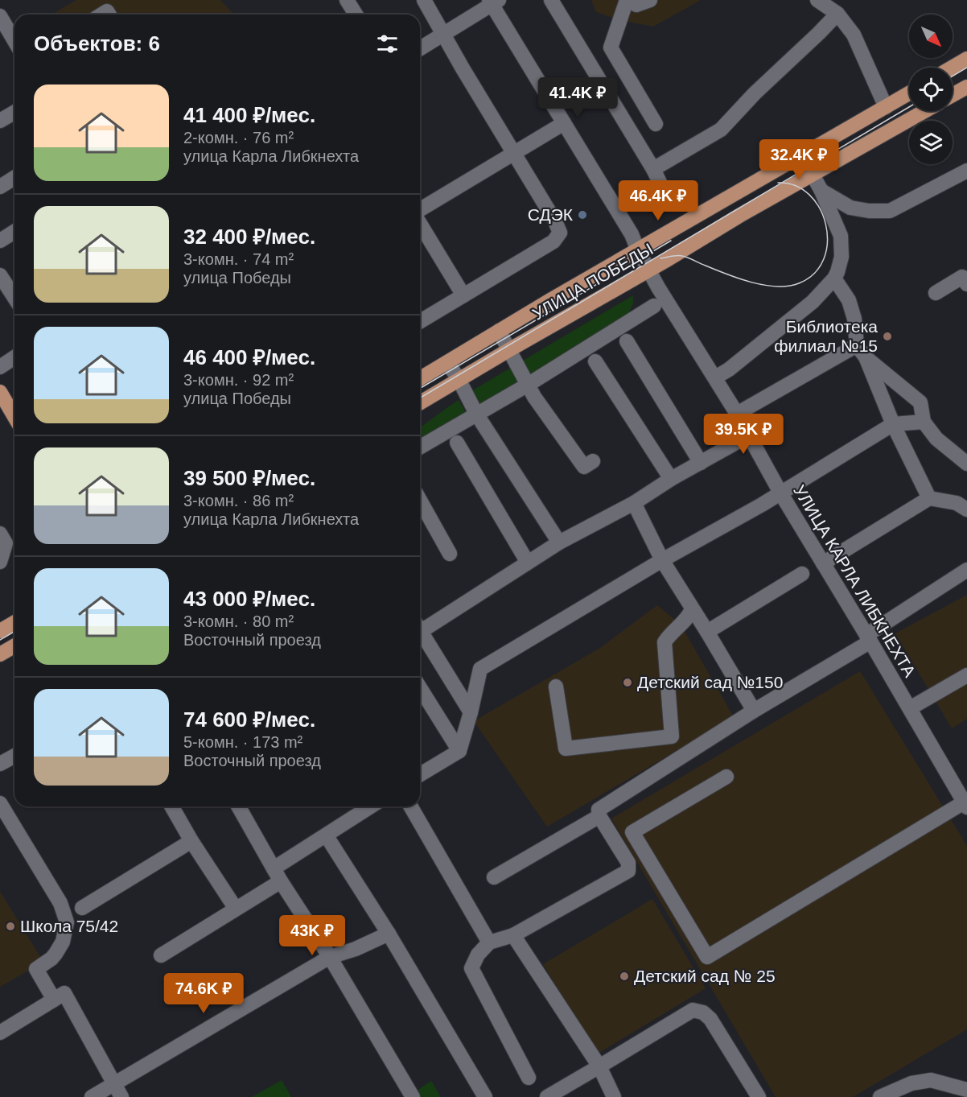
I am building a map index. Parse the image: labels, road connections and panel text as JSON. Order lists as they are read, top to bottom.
{
  "streets": {
    "main road": ["УЛИЦА ПОБЕДЫ"],
    "street": ["УЛИЦА КАРЛА ЛИБКНЕХТА"]
  },
  "crossings": [
    ["УЛИЦА ПОБЕДЫ", "УЛИЦА КАРЛА ЛИБКНЕХТА"]
  ],
  "places": [
    "СДЭК",
    "Библиотека филиал №15",
    "Детский сад №150",
    "Школа 75/42",
    "Детский сад № 25"
  ],
  "north": "bottom right",
  "page": {
    "heading": "Объектов: 6",
    "list": [
      {
        "name": "41 400 ₽/мес.",
        "note": "2-комн. · 76 m² · улица Карла Либкнехта"
      },
      {
        "name": "32 400 ₽/мес.",
        "note": "3-комн. · 74 m² · улица Победы"
      },
      {
        "name": "46 400 ₽/мес.",
        "note": "3-комн. · 92 m² · улица Победы"
      },
      {
        "name": "39 500 ₽/мес.",
        "note": "3-комн. · 86 m² · улица Карла Либкнехта"
      },
      {
        "name": "43 000 ₽/мес.",
        "note": "3-комн. · 80 m² · Восточный проезд"
      },
      {
        "name": "74 600 ₽/мес.",
        "note": "5-комн. · 173 m² · Восточный проезд"
      }
    ],
    "price": [
      "41.4K ₽",
      "32.4K ₽",
      "46.4K ₽",
      "39.5K ₽",
      "43K ₽",
      "74.6K ₽"
    ]
  }
}
